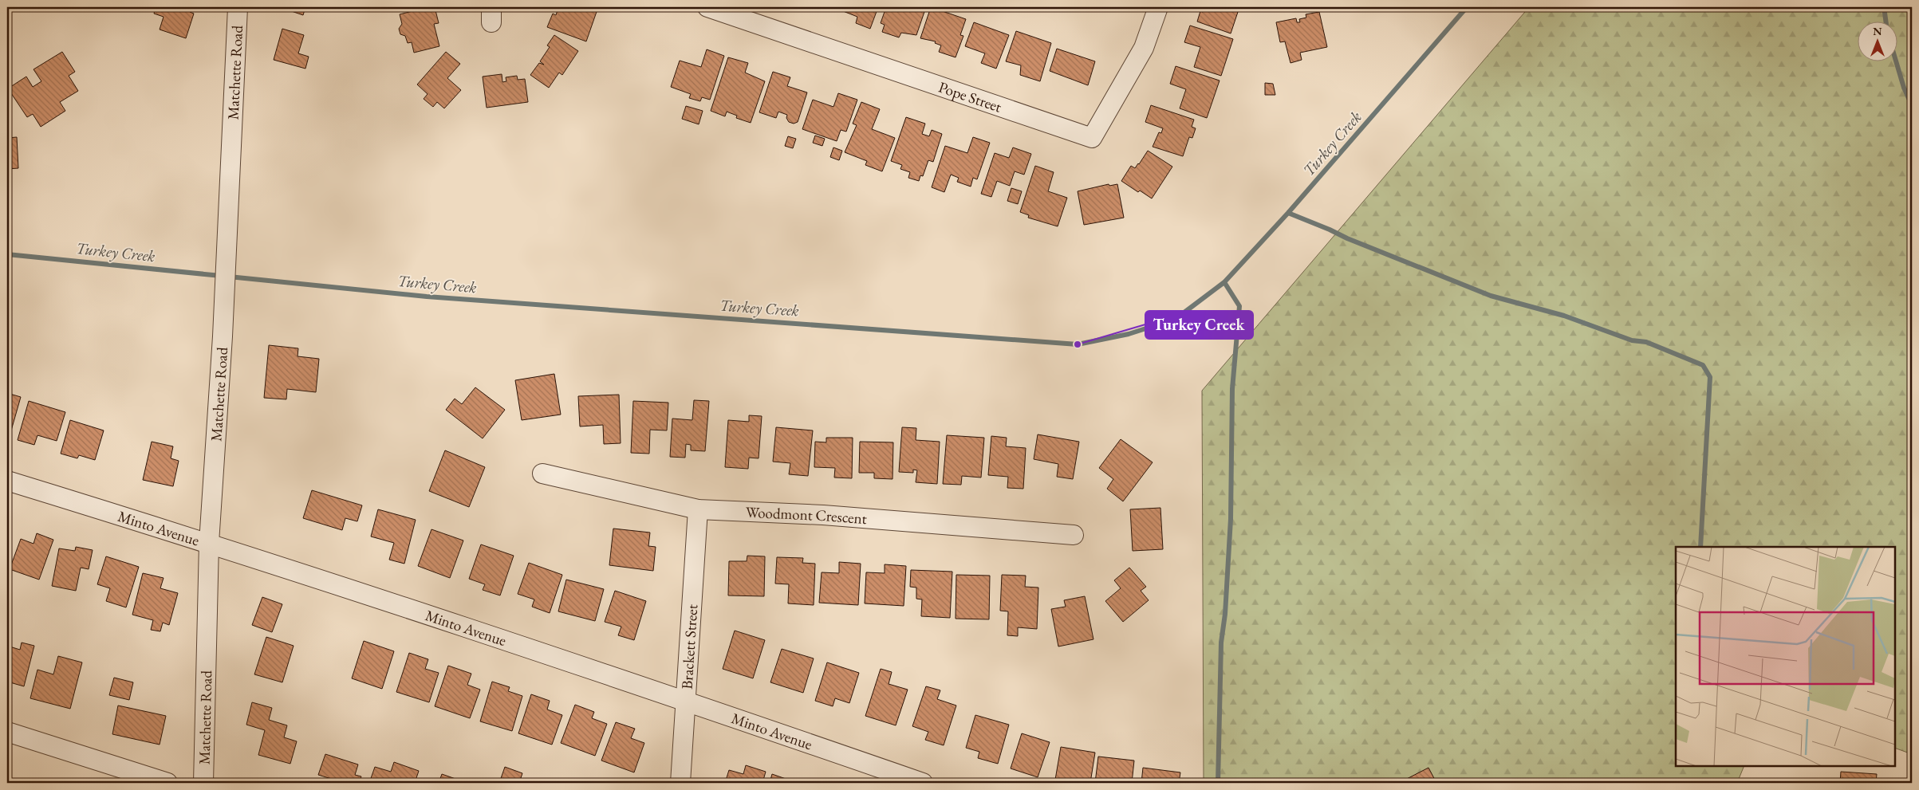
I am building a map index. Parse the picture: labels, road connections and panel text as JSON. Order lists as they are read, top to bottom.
{
  "streets": {
    "street": [
      "Matchette Road",
      "Pope Street",
      "Woodmont Crescent",
      "Minto Avenue",
      "Brackett Street"
    ]
  },
  "crossings": [
    ["Matchette Road", "Minto Avenue"],
    ["Woodmont Crescent", "Brackett Street"],
    ["Minto Avenue", "Brackett Street"]
  ],
  "water": ["Turkey Creek"],
  "places": ["Turkey Creek"],
  "north": "top"
}
